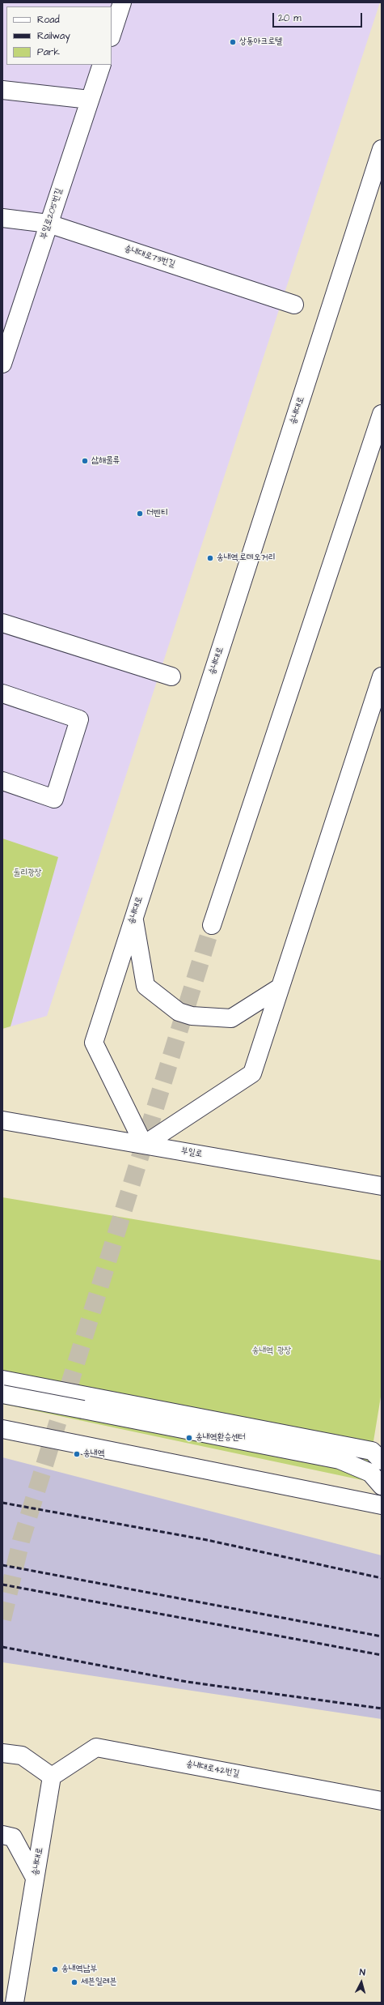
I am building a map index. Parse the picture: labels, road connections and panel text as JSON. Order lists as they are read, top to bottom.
{
  "streets": {
    "street": [
      "부일로205번길",
      "송내대로73번길",
      "송내대로",
      "부일로",
      "송내대로42번길"
    ]
  },
  "crossings": [
    ["부일로205번길", "송내대로73번길"],
    ["송내대로", "부일로"],
    ["송내대로", "송내대로42번길"]
  ],
  "parks": ["둘리광장", "송내역 광장"],
  "places": [
    "상동아크로텔",
    "삼해물류",
    "더벤티",
    "송내역.로데오거리",
    "송내역환승센터",
    "송내역",
    "송내역남부",
    "세븐일레븐"
  ],
  "legend": ["Road", "Railway", "Park"],
  "scale_bar": "20 m",
  "north": "top"
}
